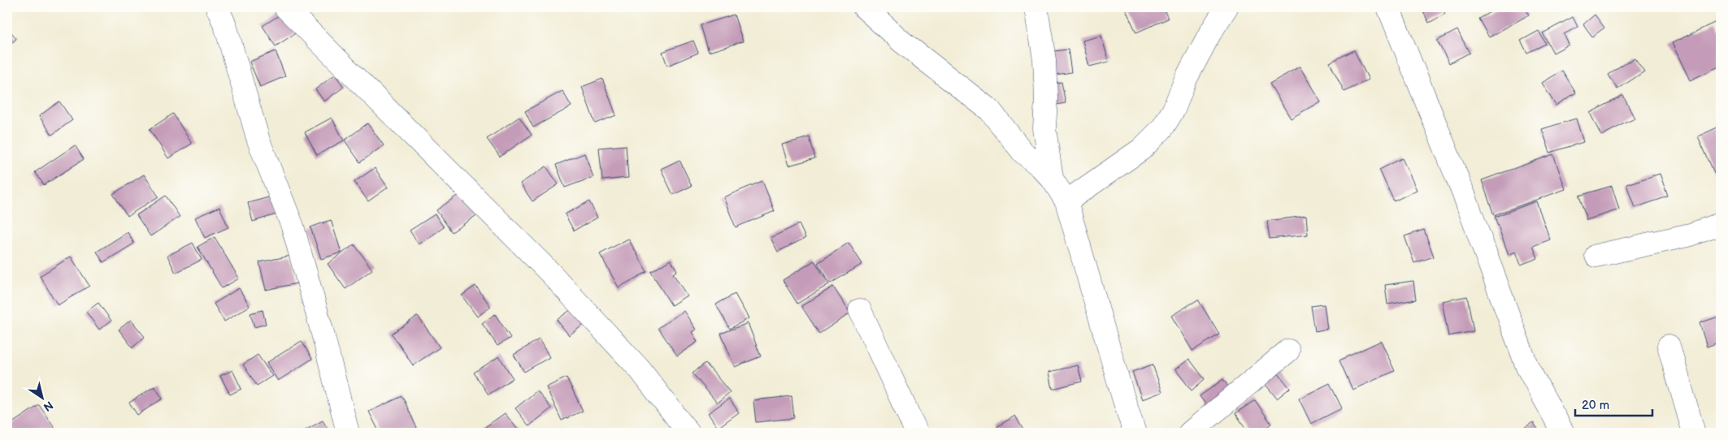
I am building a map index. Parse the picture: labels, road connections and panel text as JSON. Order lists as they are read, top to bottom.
{
  "scale_bar": "20 m",
  "north": "bottom right"
}
